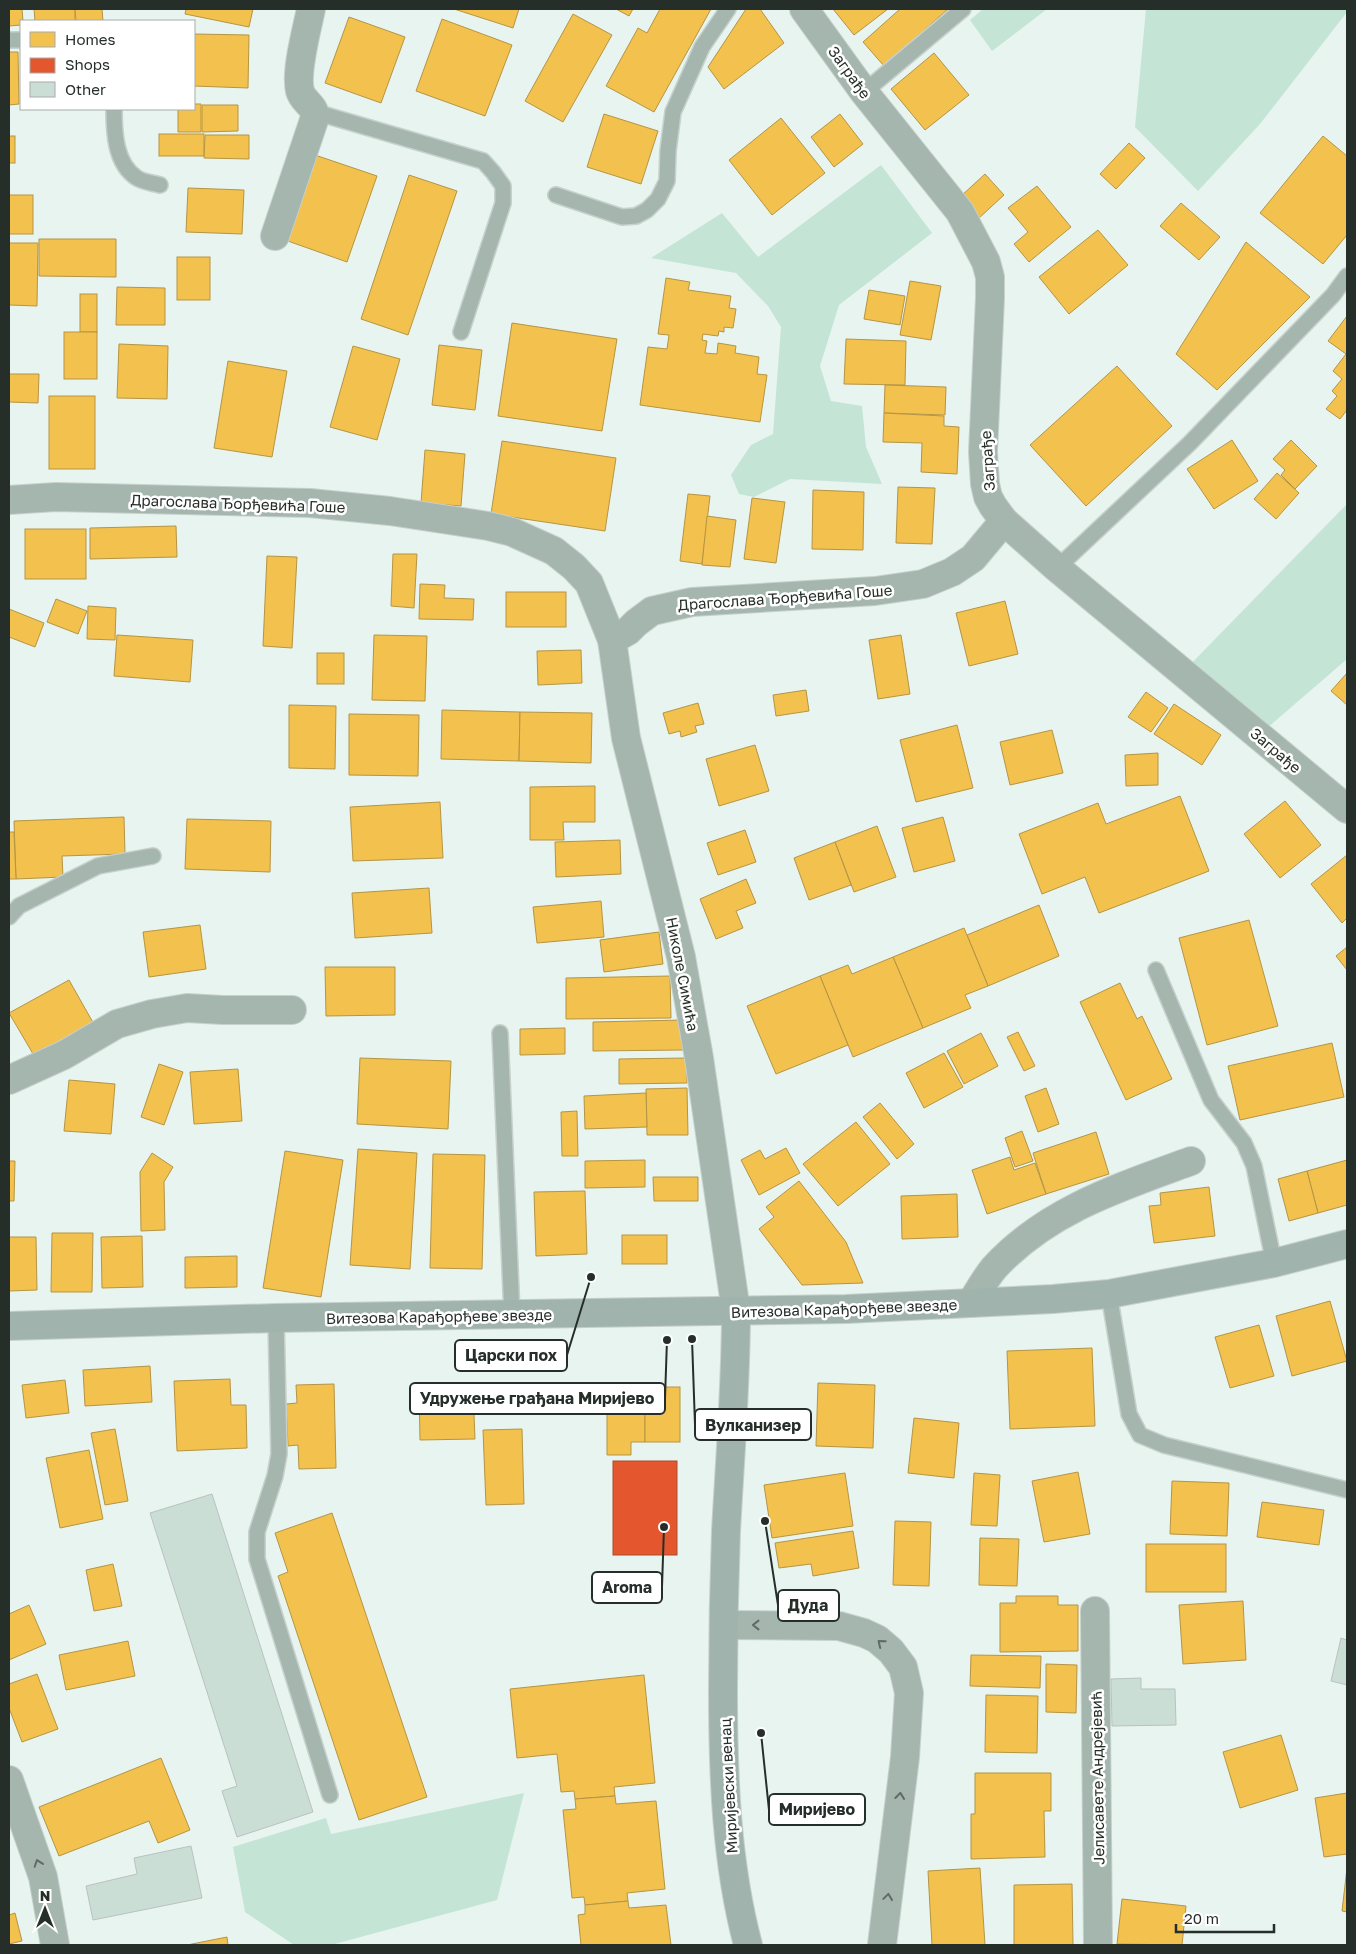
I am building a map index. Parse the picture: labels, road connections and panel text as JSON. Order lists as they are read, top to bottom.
{
  "streets": {
    "main road": ["Витезова Карађорђеве звезде", "Миријевски венац"],
    "street": [
      "Заграђе",
      "Драгослава Ђорђевића Гоше",
      "Николе Симића",
      "Јелисавете Андрејевић"
    ]
  },
  "crossings": [
    ["Заграђе", "Драгослава Ђорђевића Гоше"],
    ["Драгослава Ђорђевића Гоше", "Николе Симића"],
    ["Николе Симића", "Витезова Карађорђеве звезде"],
    ["Николе Симића", "Миријевски венац"],
    ["Витезова Карађорђеве звезде", "Миријевски венац"]
  ],
  "places": [
    "Царски пох",
    "Вулканизер",
    "Удружење грађана Миријево",
    "Дуда",
    "Aroma",
    "Миријево"
  ],
  "legend": ["Homes", "Shops", "Other"],
  "scale_bar": "20 m",
  "north": "top"
}
